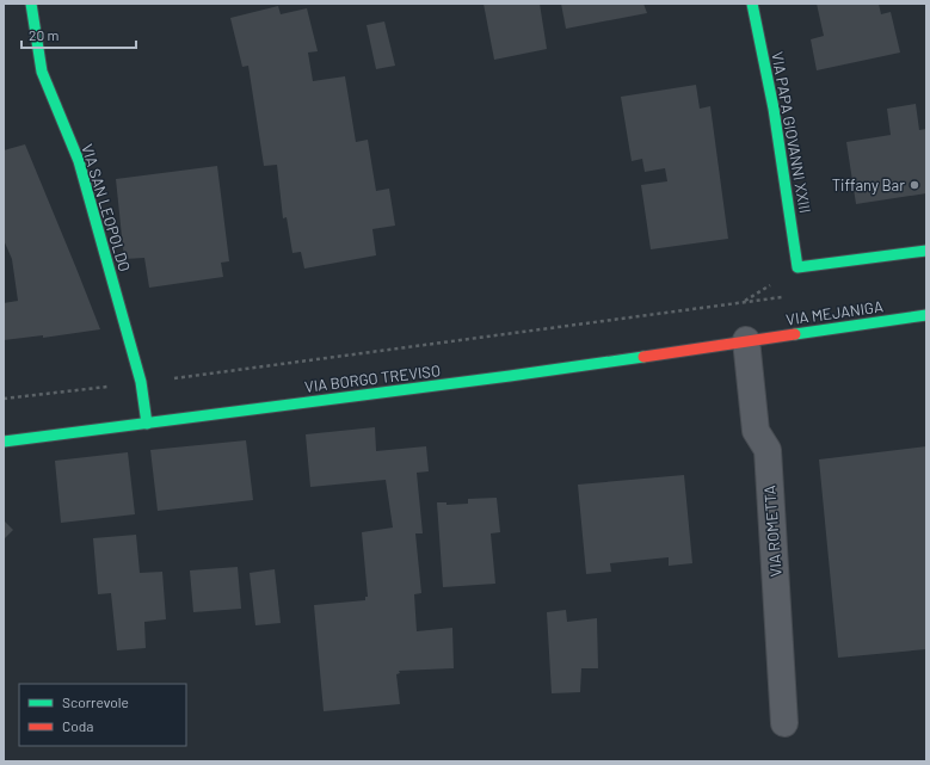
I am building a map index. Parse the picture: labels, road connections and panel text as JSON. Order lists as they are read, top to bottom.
{
  "streets": {
    "street": [
      "VIA PAPA GIOVANNI XXIII",
      "VIA SAN LEOPOLDO",
      "VIA MEJANIGA",
      "VIA BORGO TREVISO",
      "VIA ROMETTA"
    ]
  },
  "crossings": [
    ["VIA SAN LEOPOLDO", "VIA BORGO TREVISO"],
    ["VIA MEJANIGA", "VIA BORGO TREVISO"],
    ["VIA MEJANIGA", "VIA ROMETTA"],
    ["VIA BORGO TREVISO", "VIA ROMETTA"]
  ],
  "places": ["Tiffany Bar"],
  "legend": ["Scorrevole", "Coda"],
  "scale_bar": "20 m"
}
